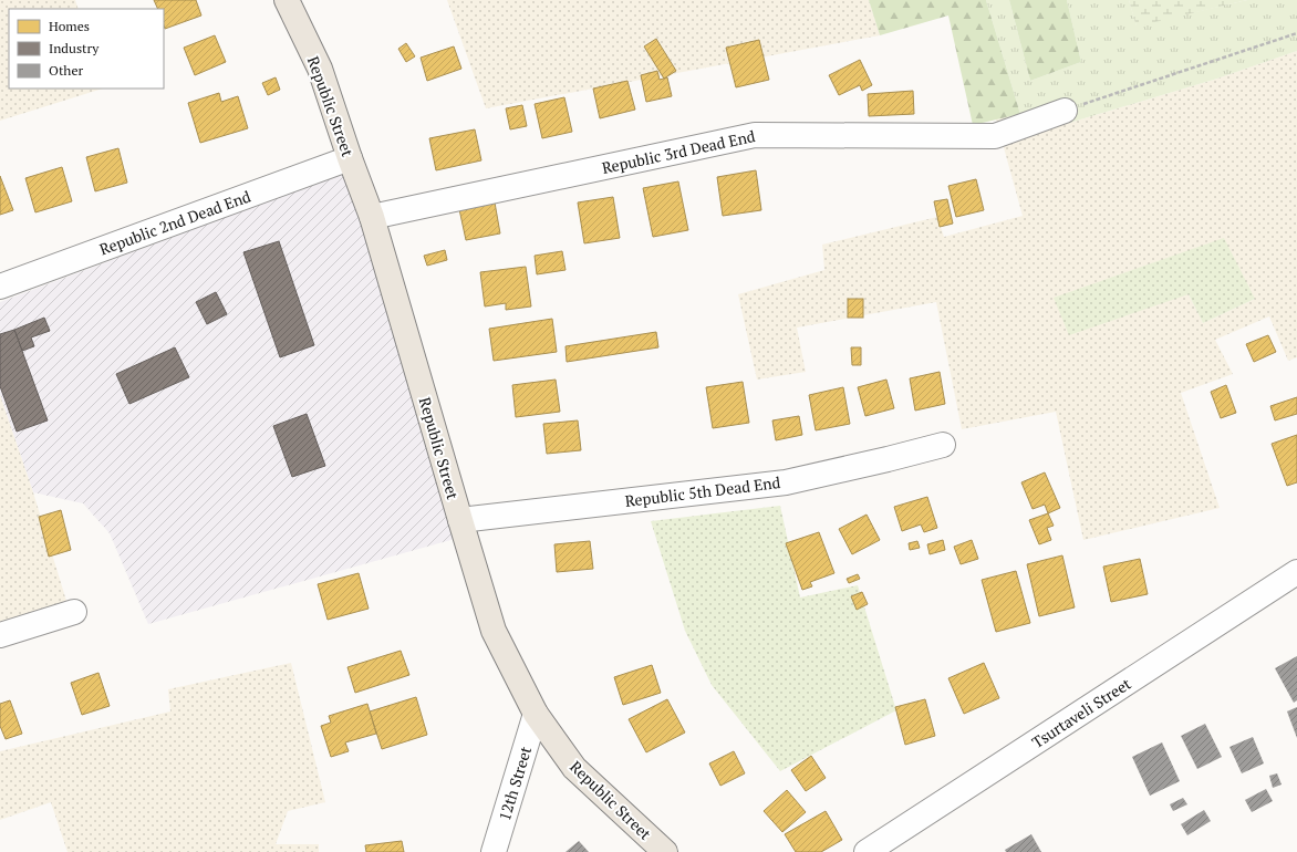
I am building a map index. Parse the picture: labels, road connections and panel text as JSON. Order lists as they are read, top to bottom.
{
  "streets": {
    "main road": ["Republic Street"],
    "street": [
      "Republic 3rd Dead End",
      "Republic 2nd Dead End",
      "Republic 5th Dead End",
      "Tsurtaveli Street",
      "12th Street"
    ]
  },
  "crossings": [
    ["Republic Street", "Republic 3rd Dead End"],
    ["Republic Street", "Republic 2nd Dead End"],
    ["Republic Street", "Republic 5th Dead End"],
    ["Republic Street", "12th Street"]
  ],
  "legend": ["Homes", "Industry", "Other"]
}
